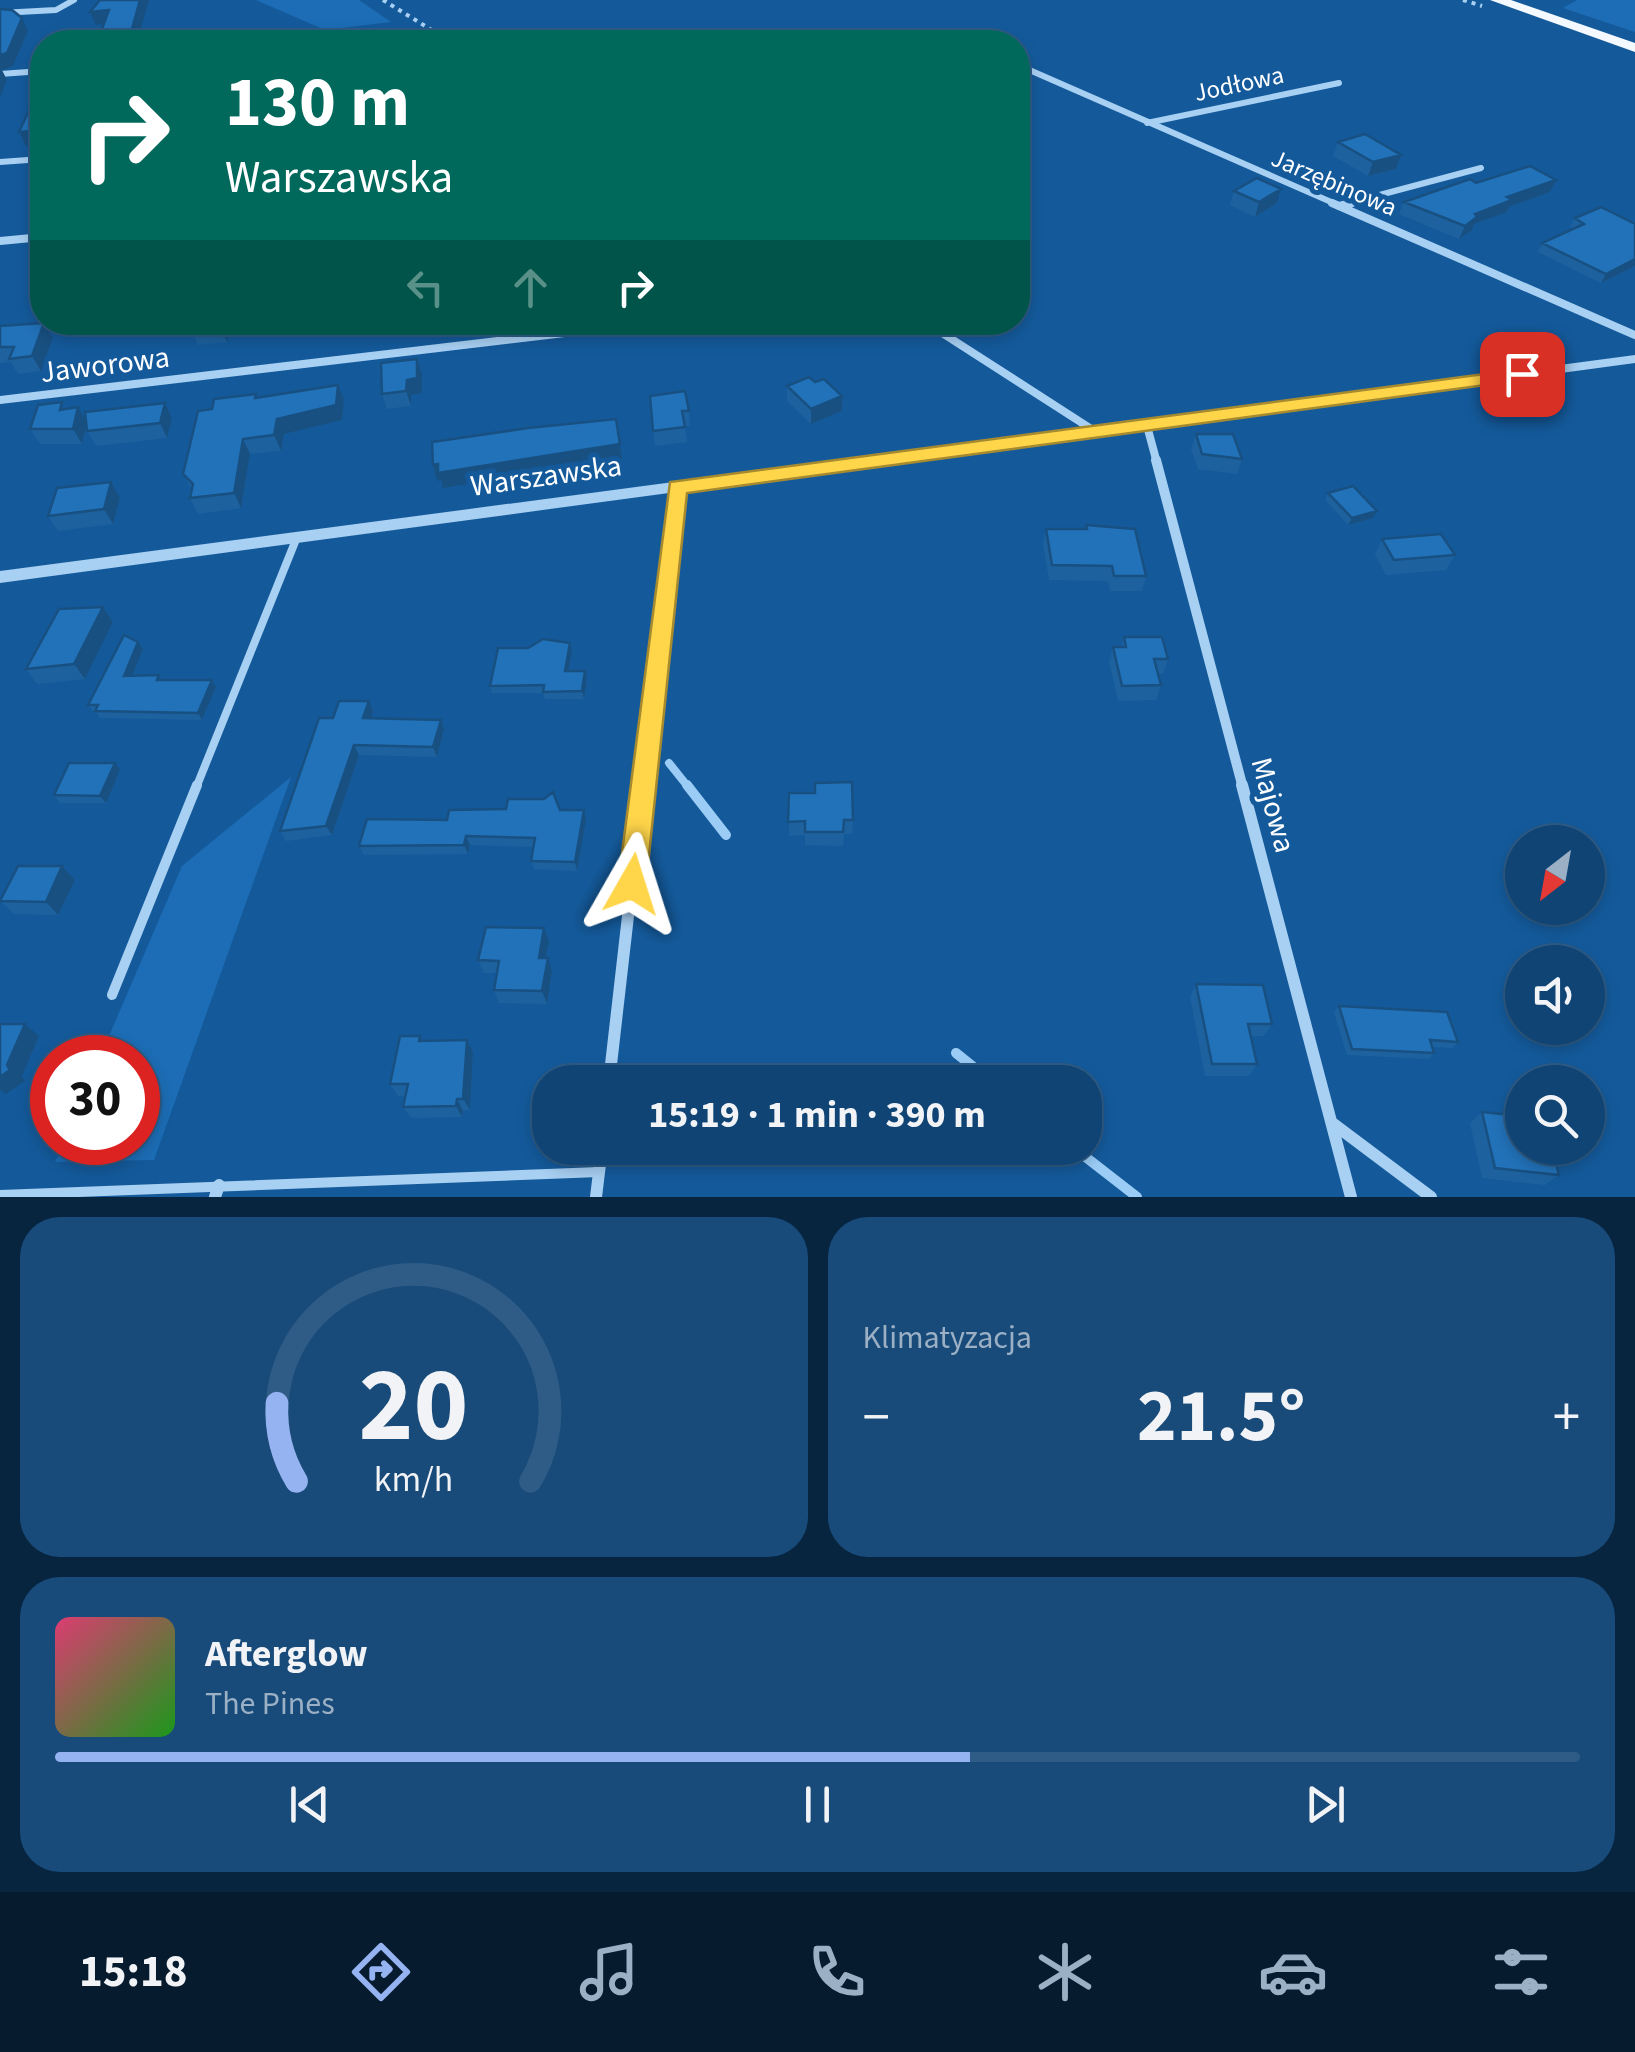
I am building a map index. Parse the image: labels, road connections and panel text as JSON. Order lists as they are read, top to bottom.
{
  "streets": {
    "street": [
      "Jodłowa",
      "Jarzębinowa",
      "Jaworowa",
      "Warszawska",
      "Majowa"
    ]
  },
  "crossings": [
    ["Jodłowa", "Jarzębinowa"],
    ["Warszawska", "Majowa"]
  ],
  "north": "bottom left",
  "page": {
    "turn": ["130 m", "Warszawska"],
    "limit": "30",
    "trip": "15:19 · 1 min · 390 m",
    "tile": "Klimatyzacja",
    "heat": ["−", "21.5°", "+"],
    "song": ["Afterglow", "The Pines"],
    "tabs": "15:18",
    "gauge": ["20", "km/h"]
  }
}
